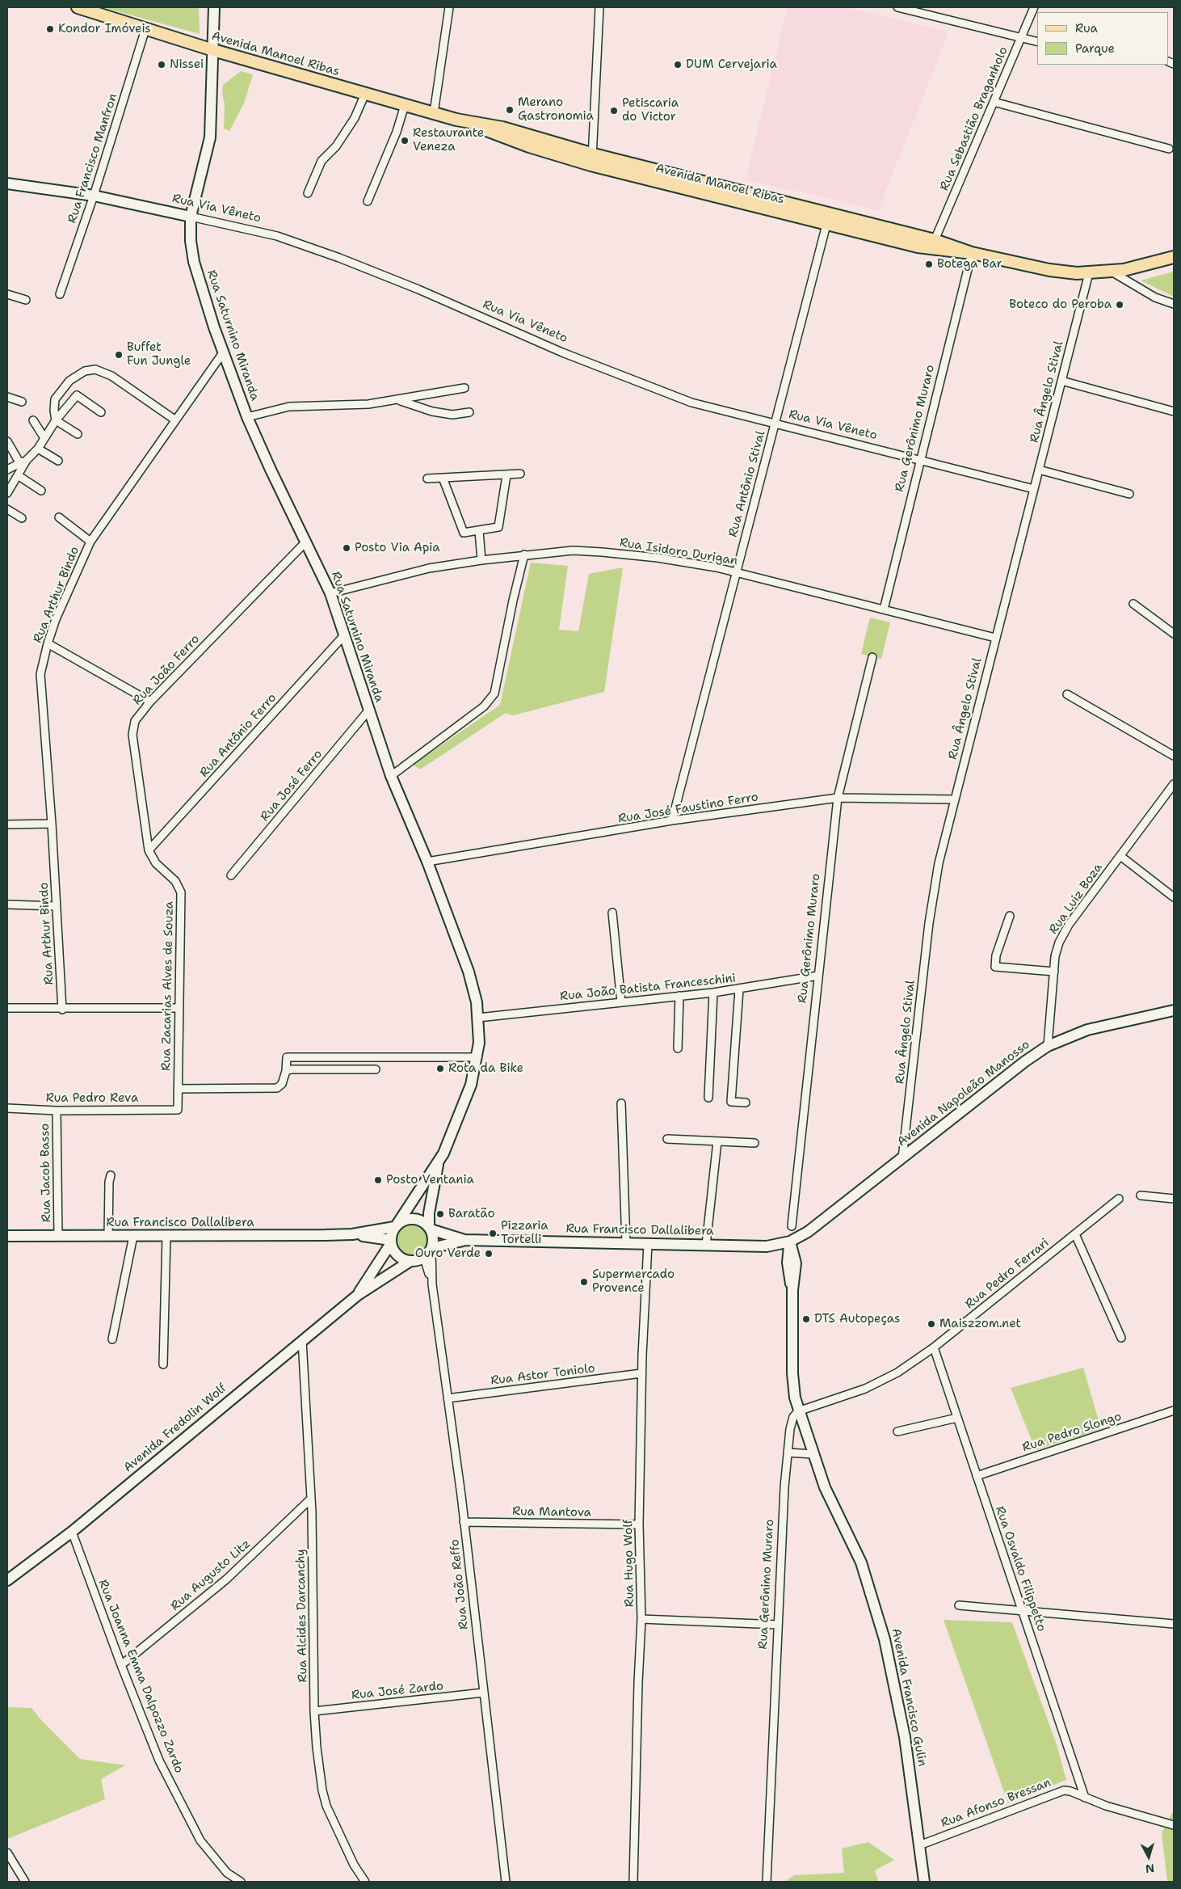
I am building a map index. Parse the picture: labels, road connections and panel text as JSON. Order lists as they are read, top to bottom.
{
  "streets": {
    "main road": [
      "Avenida Manoel Ribas",
      "Rua Via Vêneto",
      "Rua Saturnino Miranda",
      "Avenida Napoleão Manosso",
      "Rua Francisco Dallalibera",
      "Avenida Fredolin Wolf",
      "Avenida Francisco Gulin"
    ],
    "street": [
      "Rua Sebastião Braganholo",
      "Rua Francisco Manfron",
      "Rua Ângelo Stival",
      "Rua Gerônimo Muraro",
      "Rua Antônio Stival",
      "Rua Isidoro Durigan",
      "Rua Arthur Bindo",
      "Rua João Ferro",
      "Rua Antônio Ferro",
      "Rua José Ferro",
      "Rua José Faustino Ferro",
      "Rua Luiz Boza",
      "Rua Zacarias Alves de Souza",
      "Rua João Batista Franceschini",
      "Rua Pedro Reva",
      "Rua Jacob Basso",
      "Rua Pedro Ferrari",
      "Rua Astor Toniolo",
      "Rua Pedro Slongo",
      "Rua Mantova",
      "Rua Hugo Wolf",
      "Rua Osvaldo Filippetto",
      "Rua Augusto Litz",
      "Rua João Reffo",
      "Rua Alcides Darcanchy",
      "Rua Joanna Emma Dalpozzo Zardo",
      "Rua José Zardo",
      "Rua Afonso Bressan"
    ]
  },
  "crossings": [
    ["Avenida Manoel Ribas", "Rua Sebastião Braganholo"],
    ["Avenida Manoel Ribas", "Rua Francisco Manfron"],
    ["Avenida Manoel Ribas", "Rua Saturnino Miranda"],
    ["Avenida Manoel Ribas", "Rua Ângelo Stival"],
    ["Avenida Manoel Ribas", "Rua Gerônimo Muraro"],
    ["Avenida Manoel Ribas", "Rua Antônio Stival"],
    ["Rua Francisco Manfron", "Rua Via Vêneto"],
    ["Rua Via Vêneto", "Rua Saturnino Miranda"],
    ["Rua Via Vêneto", "Rua Ângelo Stival"],
    ["Rua Via Vêneto", "Rua Gerônimo Muraro"],
    ["Rua Via Vêneto", "Rua Antônio Stival"],
    ["Rua Saturnino Miranda", "Rua Isidoro Durigan"],
    ["Rua Saturnino Miranda", "Rua Arthur Bindo"],
    ["Rua Saturnino Miranda", "Rua João Ferro"],
    ["Rua Saturnino Miranda", "Rua Antônio Ferro"],
    ["Rua Saturnino Miranda", "Rua José Ferro"],
    ["Rua Saturnino Miranda", "Rua José Faustino Ferro"],
    ["Rua Saturnino Miranda", "Rua João Batista Franceschini"],
    ["Rua Saturnino Miranda", "Rua Francisco Dallalibera"],
    ["Rua Saturnino Miranda", "Avenida Fredolin Wolf"],
    ["Rua Saturnino Miranda", "Rua João Reffo"],
    ["Rua Ângelo Stival", "Rua Isidoro Durigan"],
    ["Rua Ângelo Stival", "Rua José Faustino Ferro"],
    ["Rua Ângelo Stival", "Avenida Napoleão Manosso"],
    ["Rua Gerônimo Muraro", "Rua Isidoro Durigan"],
    ["Rua Gerônimo Muraro", "Rua José Faustino Ferro"],
    ["Rua Gerônimo Muraro", "Rua João Batista Franceschini"],
    ["Rua Gerônimo Muraro", "Rua Pedro Ferrari"],
    ["Rua Gerônimo Muraro", "Avenida Francisco Gulin"],
    ["Rua Antônio Stival", "Rua Isidoro Durigan"],
    ["Rua Antônio Stival", "Rua José Faustino Ferro"],
    ["Rua João Ferro", "Rua Antônio Ferro"],
    ["Rua João Ferro", "Rua Zacarias Alves de Souza"],
    ["Rua Antônio Ferro", "Rua Zacarias Alves de Souza"],
    ["Rua Luiz Boza", "Avenida Napoleão Manosso"],
    ["Rua Zacarias Alves de Souza", "Rua Pedro Reva"],
    ["Avenida Napoleão Manosso", "Rua Francisco Dallalibera"],
    ["Rua Pedro Reva", "Rua Jacob Basso"],
    ["Rua Jacob Basso", "Rua Francisco Dallalibera"],
    ["Rua Francisco Dallalibera", "Avenida Fredolin Wolf"],
    ["Rua Francisco Dallalibera", "Rua Hugo Wolf"],
    ["Rua Francisco Dallalibera", "Rua João Reffo"],
    ["Rua Pedro Ferrari", "Rua Osvaldo Filippetto"],
    ["Rua Pedro Ferrari", "Avenida Francisco Gulin"],
    ["Rua Astor Toniolo", "Rua Hugo Wolf"],
    ["Rua Astor Toniolo", "Rua João Reffo"],
    ["Avenida Fredolin Wolf", "Rua João Reffo"],
    ["Avenida Fredolin Wolf", "Rua Alcides Darcanchy"],
    ["Avenida Fredolin Wolf", "Rua Joanna Emma Dalpozzo Zardo"],
    ["Rua Pedro Slongo", "Rua Osvaldo Filippetto"],
    ["Rua Mantova", "Rua Hugo Wolf"],
    ["Rua Mantova", "Rua João Reffo"],
    ["Rua Osvaldo Filippetto", "Rua Afonso Bressan"],
    ["Rua Augusto Litz", "Rua Alcides Darcanchy"],
    ["Rua Augusto Litz", "Rua Joanna Emma Dalpozzo Zardo"],
    ["Rua João Reffo", "Rua José Zardo"],
    ["Rua Alcides Darcanchy", "Rua José Zardo"],
    ["Avenida Francisco Gulin", "Rua Afonso Bressan"]
  ],
  "places": [
    "Kondor Imóveis",
    "Nissei",
    "DUM Cervejaria",
    "Merano Gastronomia",
    "Petiscaria do Victor",
    "Restaurante Veneza",
    "Botega Bar",
    "Boteco do Peroba",
    "Buffet Fun Jungle",
    "Posto Via Apia",
    "Rota da Bike",
    "Posto Ventania",
    "Baratão",
    "Pizzaria Tortelli",
    "Ouro Verde",
    "Supermercado Provence",
    "DTS Autopeças",
    "Maiszzom.net"
  ],
  "legend": ["Rua", "Parque"],
  "north": "bottom"
}
